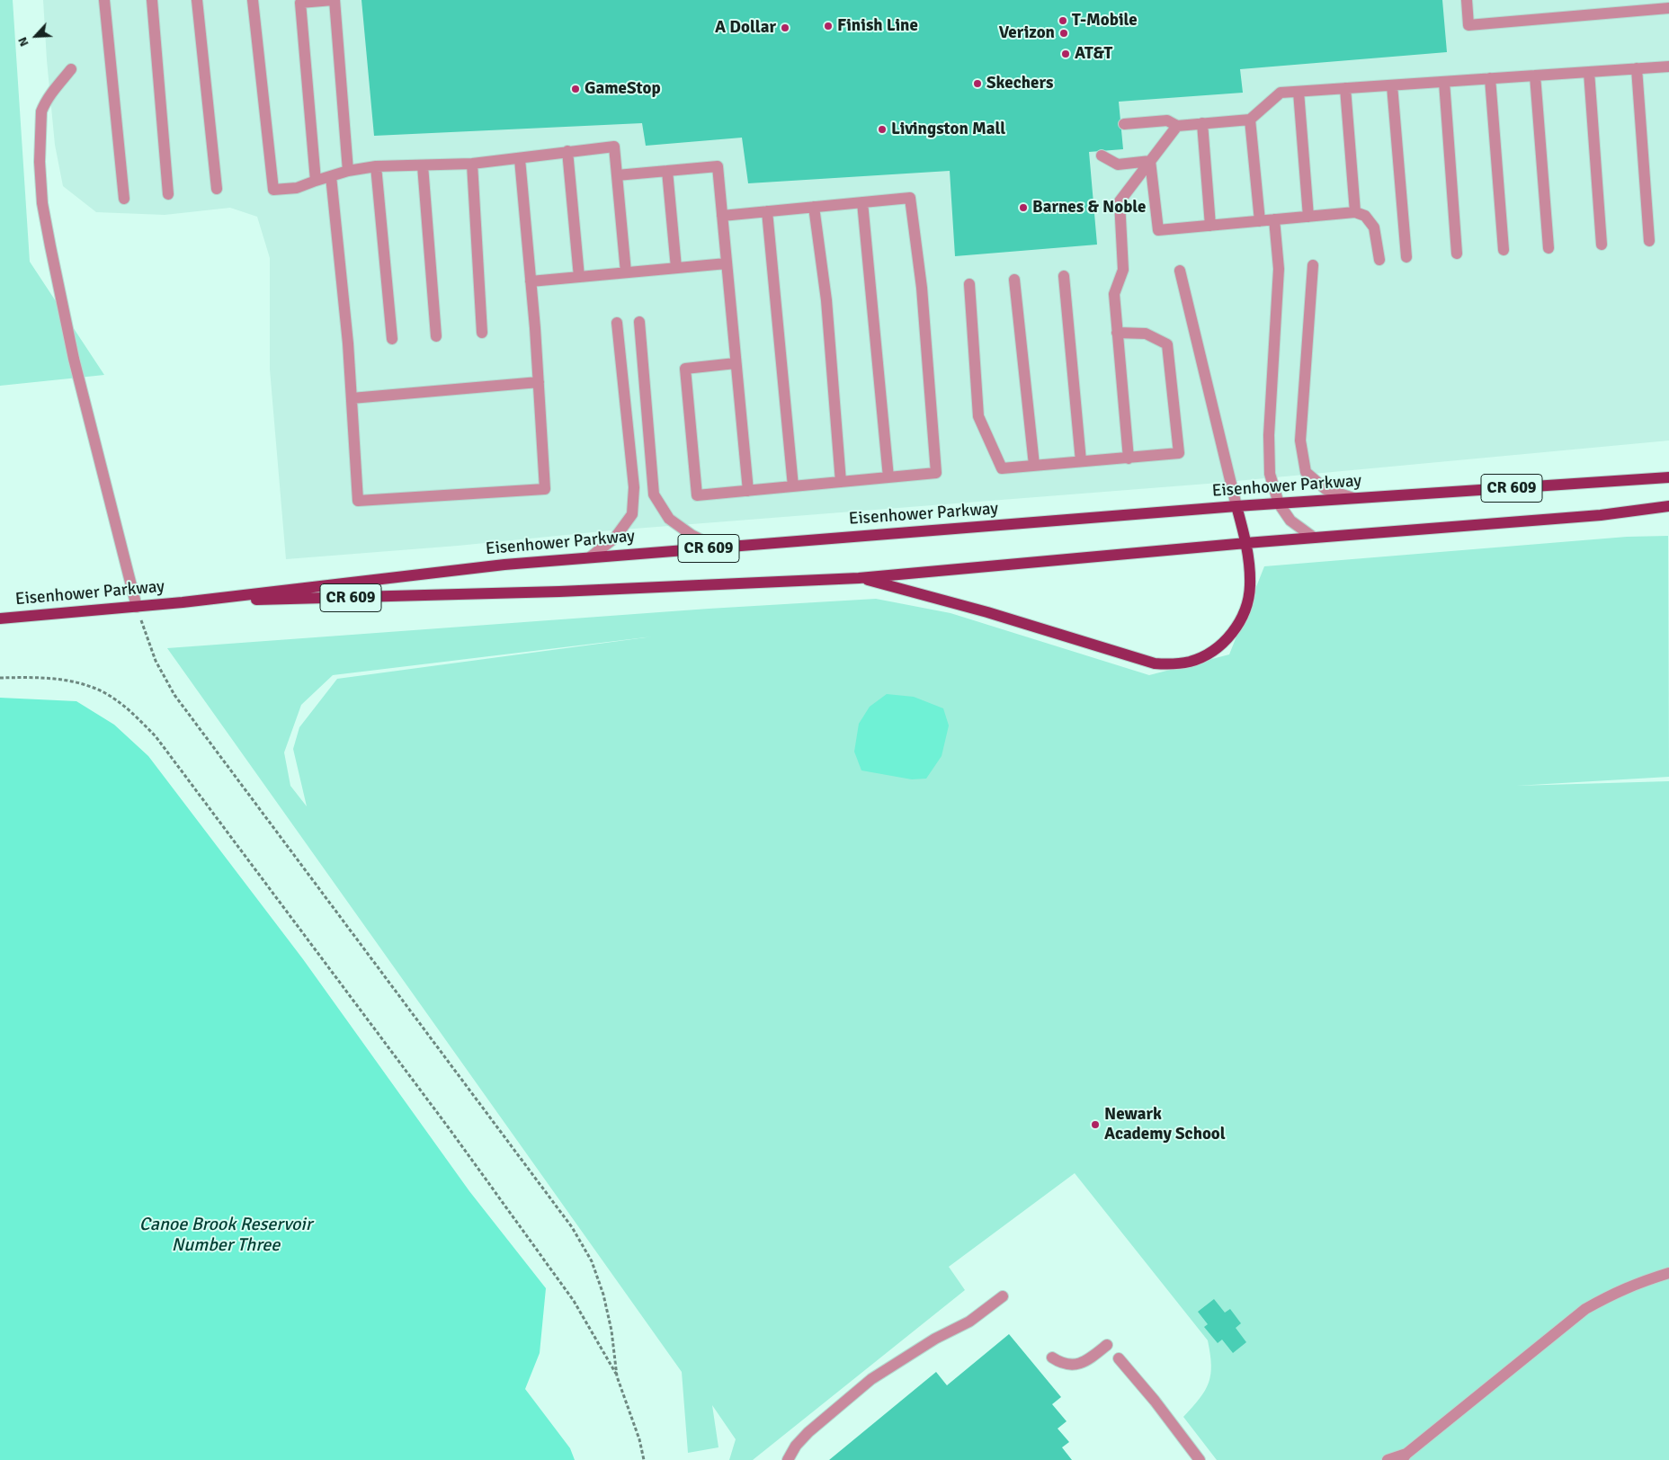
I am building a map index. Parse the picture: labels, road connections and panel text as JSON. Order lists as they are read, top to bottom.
{
  "streets": {
    "main road": ["Eisenhower Parkway", "CR 609"]
  },
  "water": ["Canoe Brook Reservoir Number Three"],
  "places": [
    "T-Mobile",
    "Finish Line",
    "A Dollar",
    "Verizon",
    "AT&T",
    "Skechers",
    "GameStop",
    "Livingston Mall",
    "Barnes & Noble",
    "Newark Academy School"
  ],
  "north": "bottom left"
}
